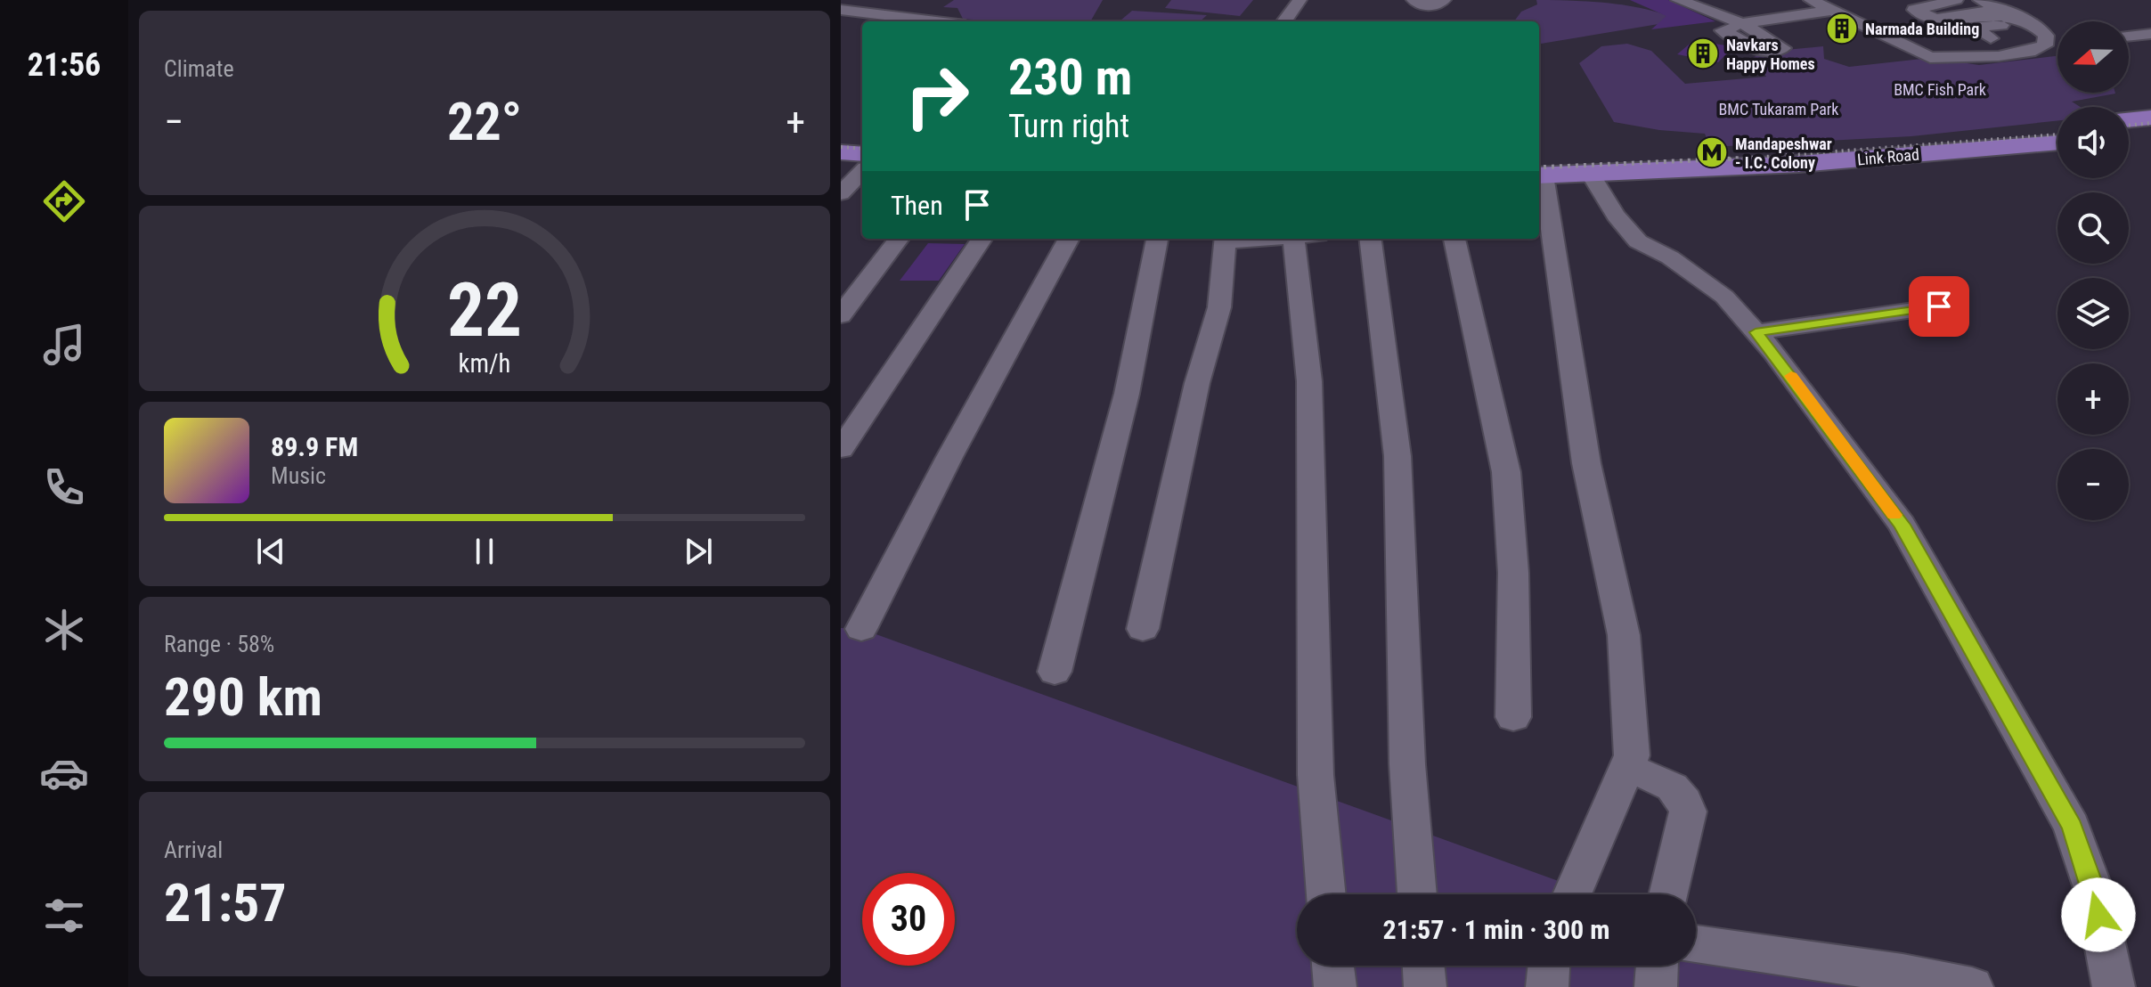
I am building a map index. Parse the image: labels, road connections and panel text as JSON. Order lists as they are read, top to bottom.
{
  "streets": {
    "main road": ["Link Road"]
  },
  "parks": ["BMC Fish Park", "BMC Tukaram Park"],
  "places": {
    "building": ["Narmada Building", "Navkars Happy Homes"],
    "metro station": ["Mandapeshwar - I.C. Colony"]
  },
  "north": "left",
  "page": {
    "tabs": "21:56",
    "tile": [
      "Climate",
      ["Range · 58%", "290 km"],
      ["Arrival", "21:57"]
    ],
    "map_buttons": ["+", "−"],
    "turn": ["230 m", "Turn right"],
    "heat": ["−", "22°", "+"],
    "then": "Then",
    "song": ["89.9 FM", "Music"],
    "limit": "30",
    "trip": "21:57 · 1 min · 300 m",
    "gauge": ["22", "km/h"]
  }
}
